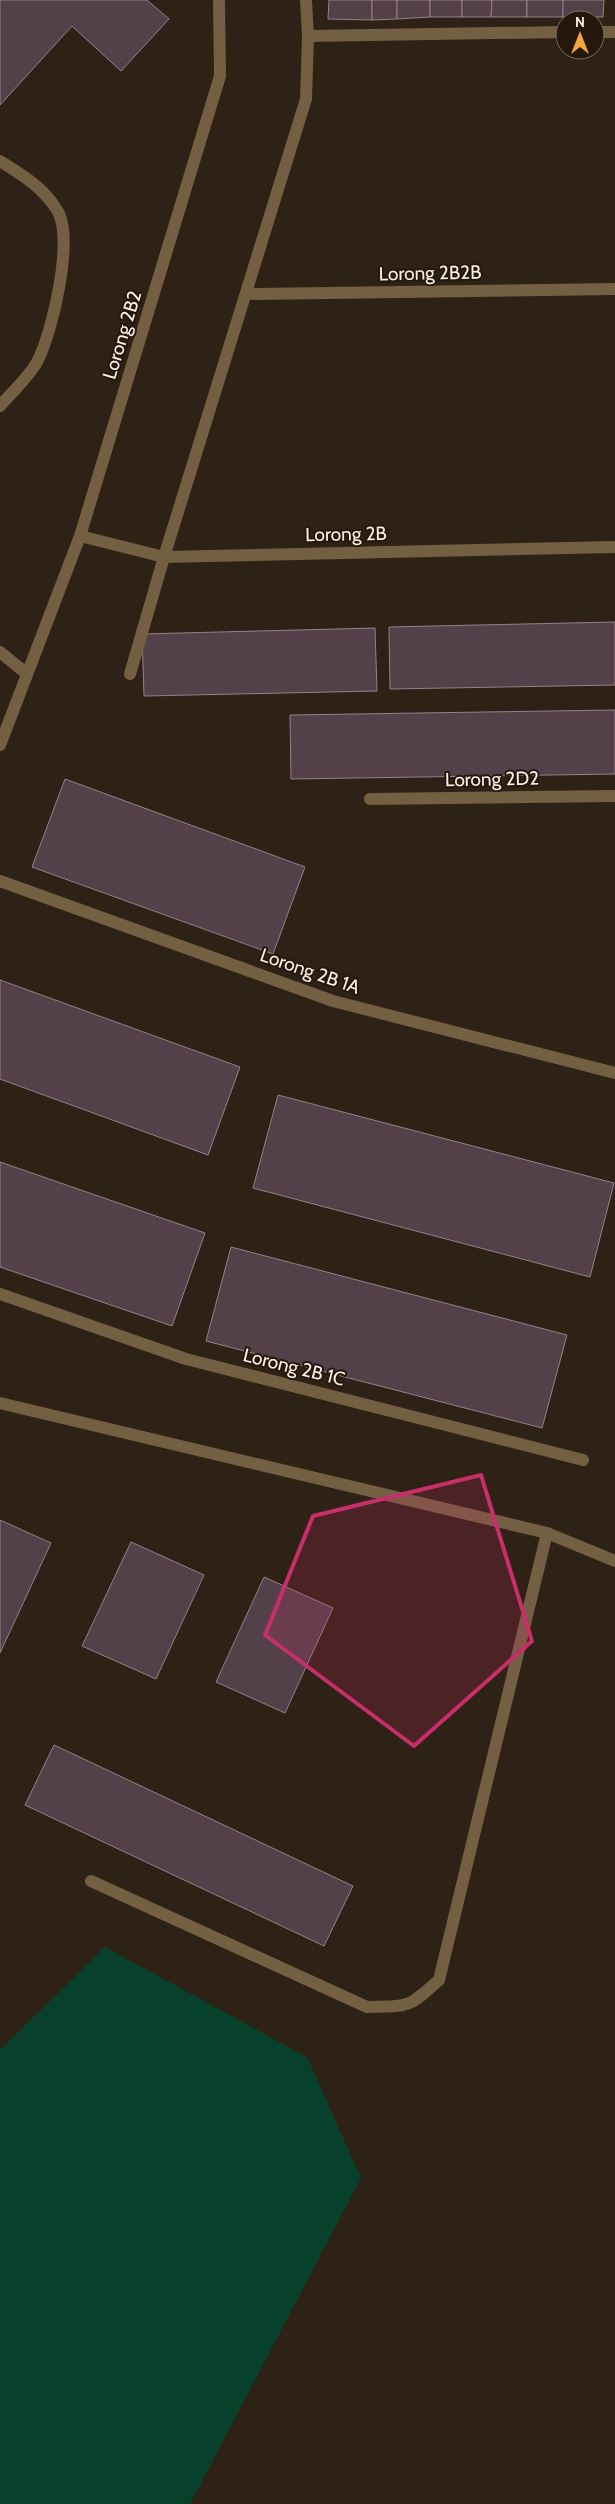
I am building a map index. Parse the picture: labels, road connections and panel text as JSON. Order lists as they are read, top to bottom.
{
  "streets": {
    "street": [
      "Lorong 2B2B",
      "Lorong 2B2",
      "Lorong 2B",
      "Lorong 2D2",
      "Lorong 2B 1A",
      "Lorong 2B 1C"
    ]
  },
  "crossings": [
    ["Lorong 2B2", "Lorong 2B"]
  ],
  "north": "top"
}
